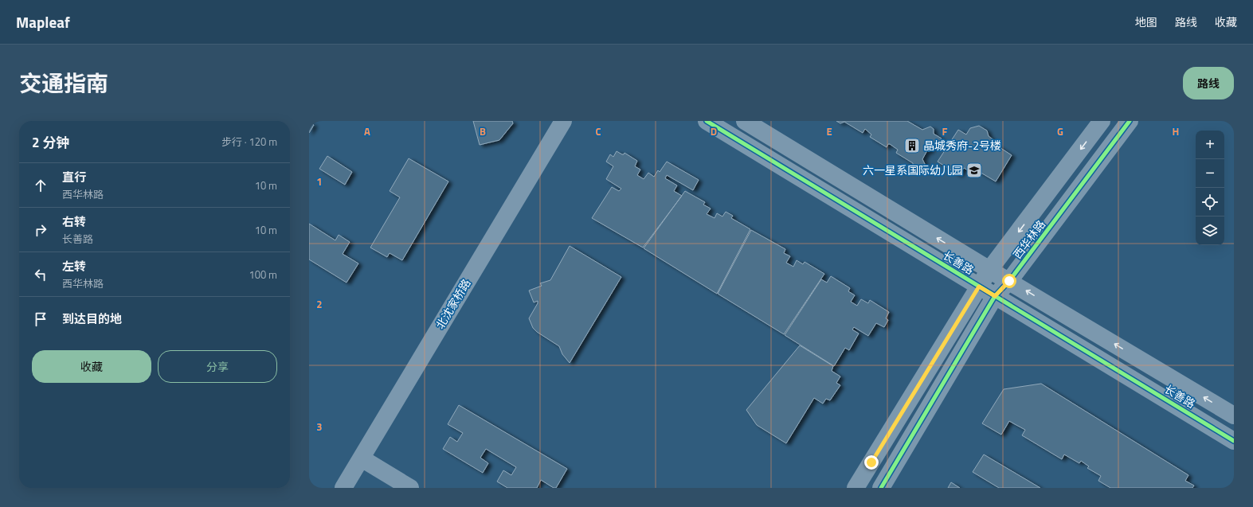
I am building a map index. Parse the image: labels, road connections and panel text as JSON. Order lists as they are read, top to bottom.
{
  "streets": {
    "street": ["西华林路", "长善路", "北沈家桥路"]
  },
  "crossings": [
    ["西华林路", "长善路"]
  ],
  "places": {
    "building": ["晶城秀府-2号楼"],
    "school or university": ["六一星系国际幼儿园"]
  },
  "page": {
    "header": "Mapleaf",
    "nav": ["地图", "路线", "收藏"],
    "title": "交通指南",
    "buttons": [
      "路线",
      ["收藏", "分享"]
    ],
    "heading": ["2 分钟", "步行 · 120 m"],
    "map_buttons": ["+", "−"],
    "list": [
      ["直行", "西华林路", "10 m"],
      ["右转", "长善路", "10 m"],
      ["左转", "西华林路", "100 m"],
      "到达目的地"
    ]
  },
  "grid": {
    "columns": [
      "A",
      "B",
      "C",
      "D",
      "E",
      "F",
      "G",
      "H"
    ],
    "rows": ["1", "2", "3"]
  }
}
